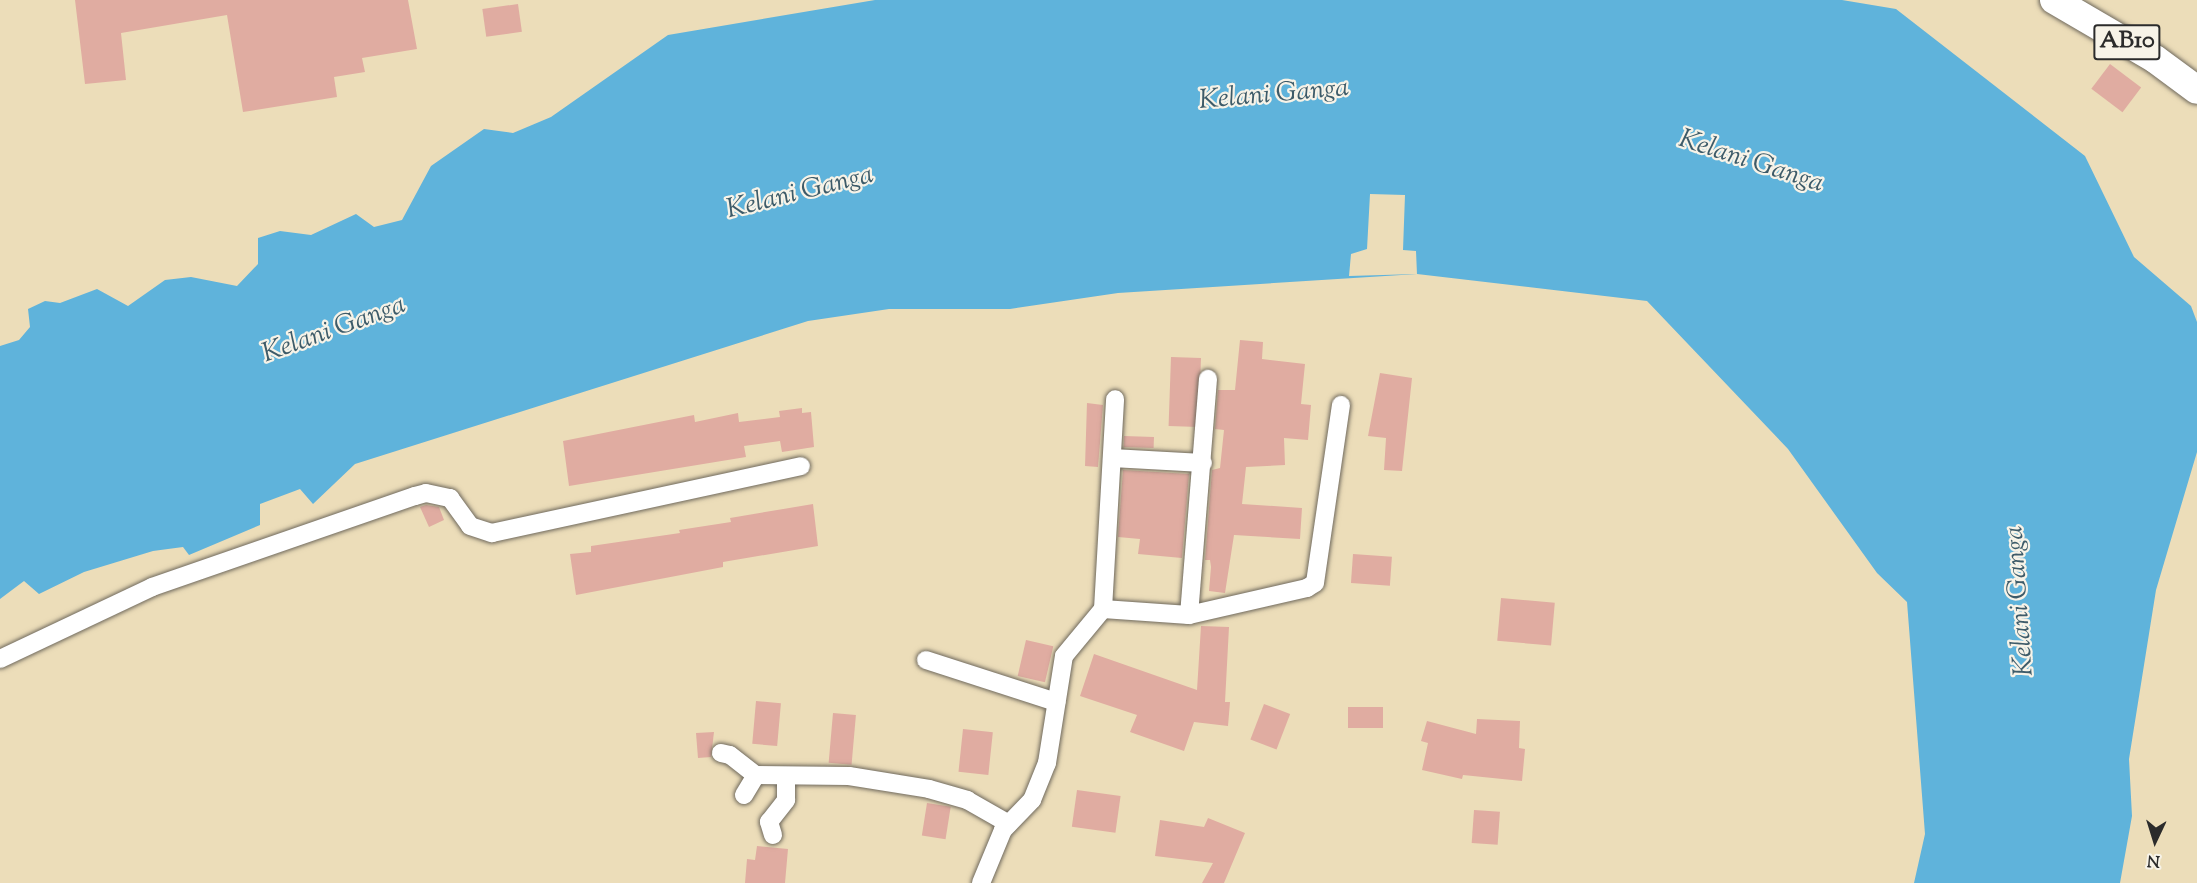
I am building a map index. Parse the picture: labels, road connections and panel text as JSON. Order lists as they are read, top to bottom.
{
  "streets": {
    "main road": ["AB10"]
  },
  "water": ["Kelani Ganga"],
  "north": "bottom"
}
